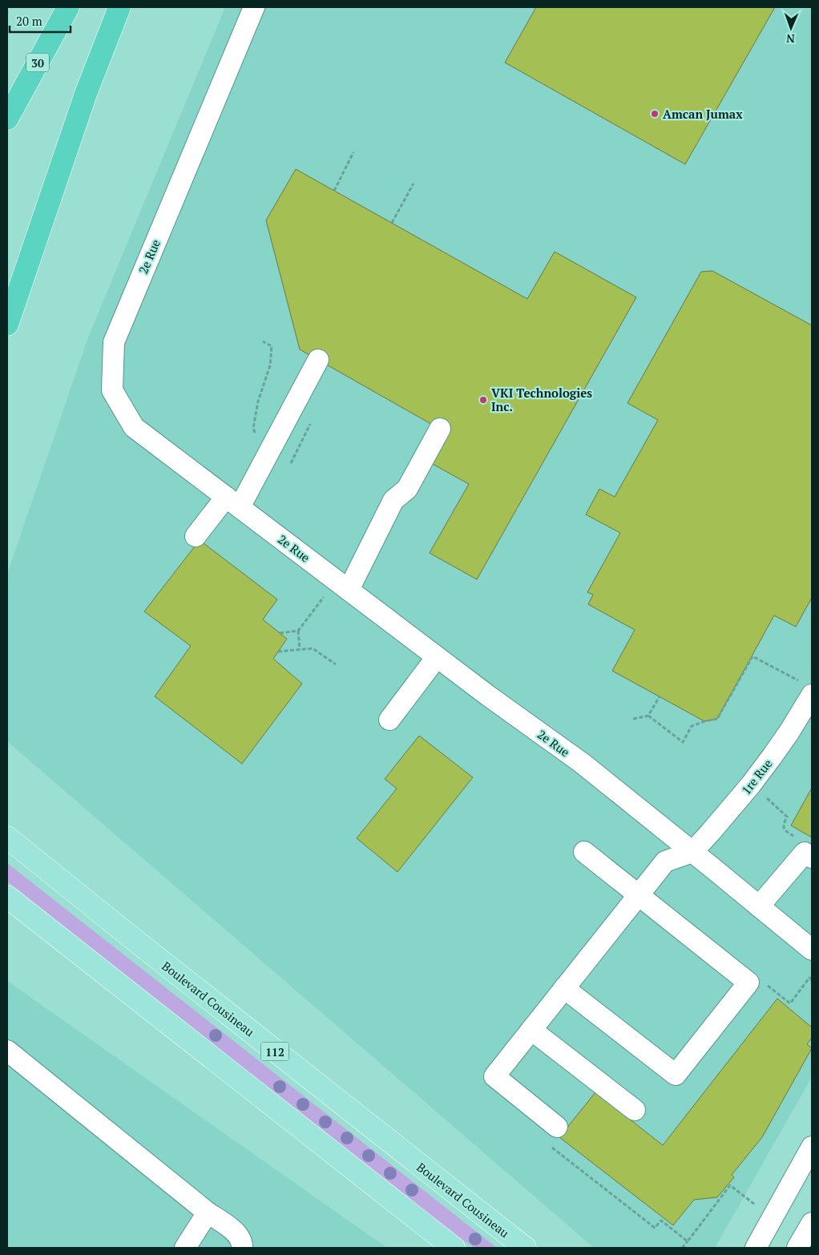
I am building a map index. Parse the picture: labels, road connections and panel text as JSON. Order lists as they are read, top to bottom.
{
  "streets": {
    "highway": ["30"],
    "main road": ["Boulevard Cousineau", "112"],
    "street": ["2e Rue", "1re Rue"]
  },
  "crossings": [
    ["2e Rue", "1re Rue"]
  ],
  "places": ["Amcan Jumax", "VKI Technologies Inc."],
  "scale_bar": "20 m",
  "north": "bottom"
}
